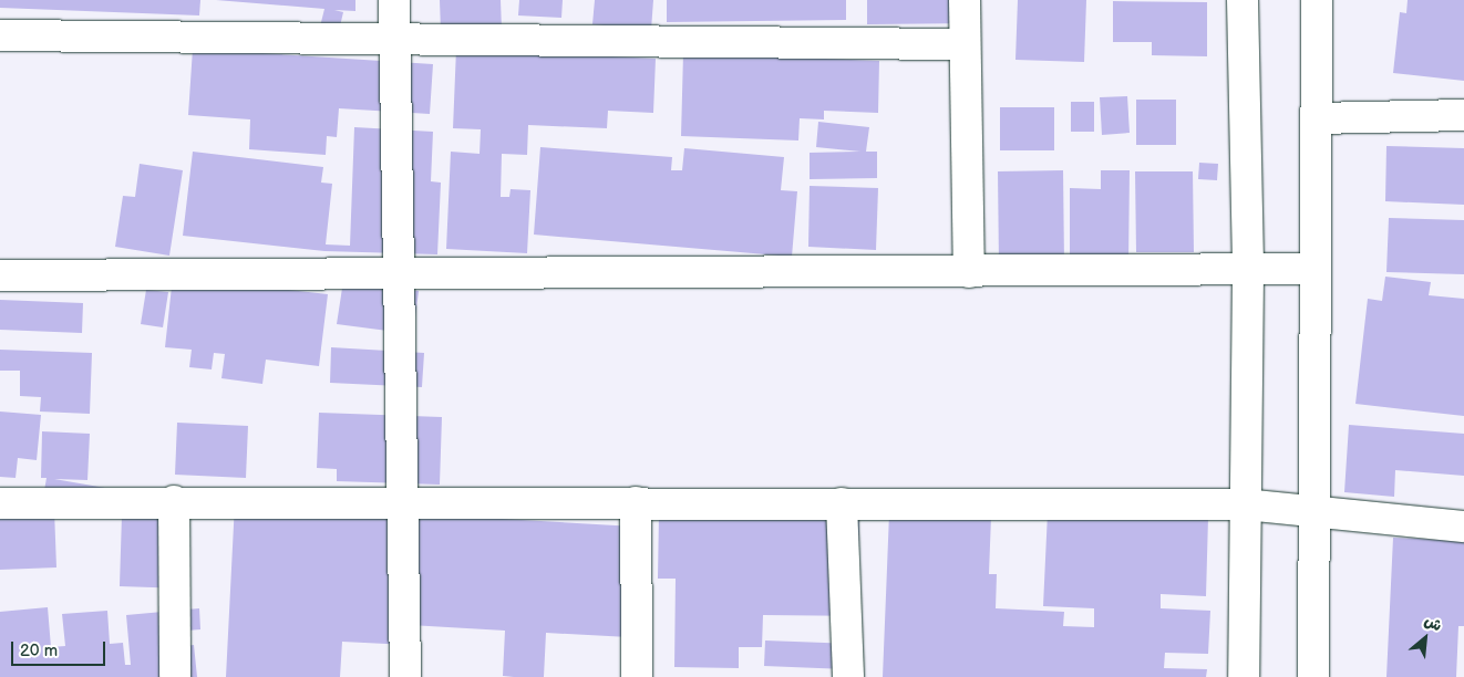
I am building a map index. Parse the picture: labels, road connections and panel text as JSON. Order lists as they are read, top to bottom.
{
  "scale_bar": "20 m",
  "north": "top right"
}
